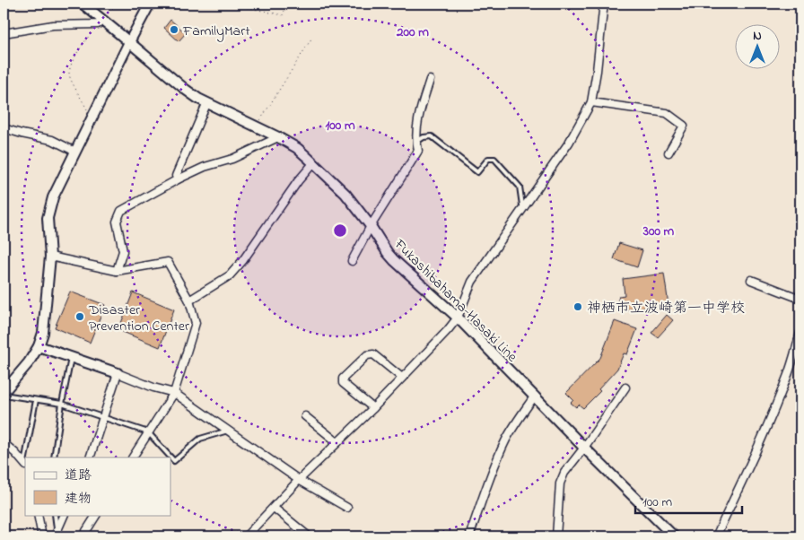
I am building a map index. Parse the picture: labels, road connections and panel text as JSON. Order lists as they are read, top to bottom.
{
  "streets": {
    "main road": ["Fukashibahama-Hasaki Line"]
  },
  "places": ["FamilyMart", "神栖市立波崎第一中学校", "Disaster Prevention Center"],
  "legend": ["道路", "建物"],
  "scale_bar": "100 m",
  "north": "top",
  "rings": ["200 m", "100 m", "300 m"]
}
